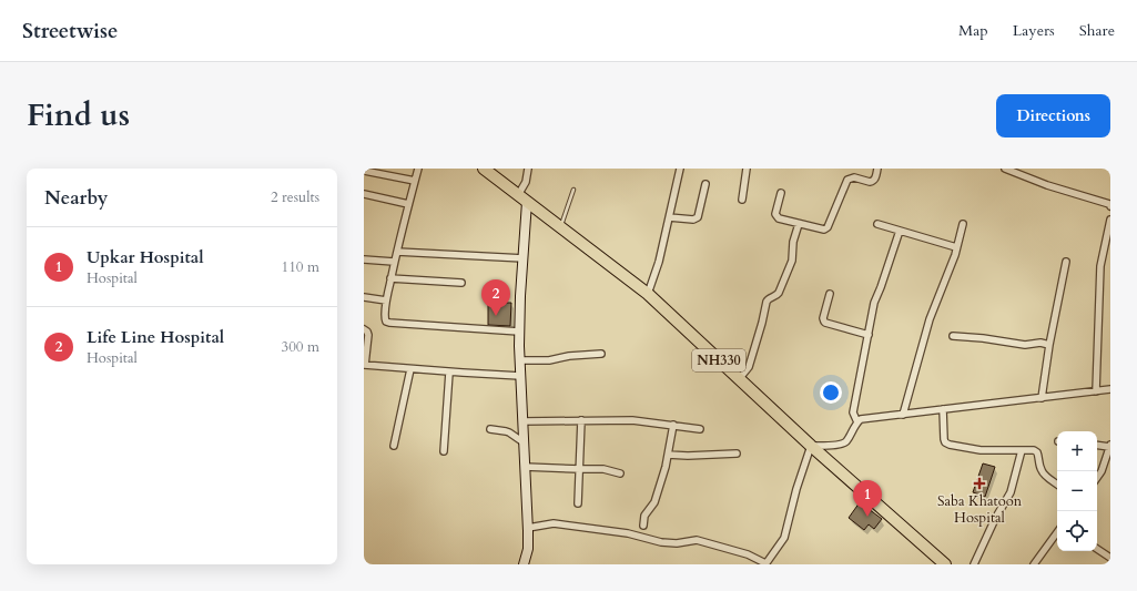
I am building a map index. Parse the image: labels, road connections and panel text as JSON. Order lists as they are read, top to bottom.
{
  "streets": {
    "highway": ["NH330"]
  },
  "places": {
    "health": ["Saba Khatoon Hospital"]
  },
  "page": {
    "header": "Streetwise",
    "nav": ["Map", "Layers", "Share"],
    "title": "Find us",
    "buttons": "Directions",
    "heading": ["Nearby", "2 results"],
    "list": [
      {
        "mark": "1",
        "name": "Upkar Hospital",
        "note": "Hospital",
        "value": "110 m"
      },
      {
        "mark": "2",
        "name": "Life Line Hospital",
        "note": "Hospital",
        "value": "300 m"
      }
    ],
    "pins": ["2", "1"],
    "map_buttons": ["+", "−"]
  }
}
